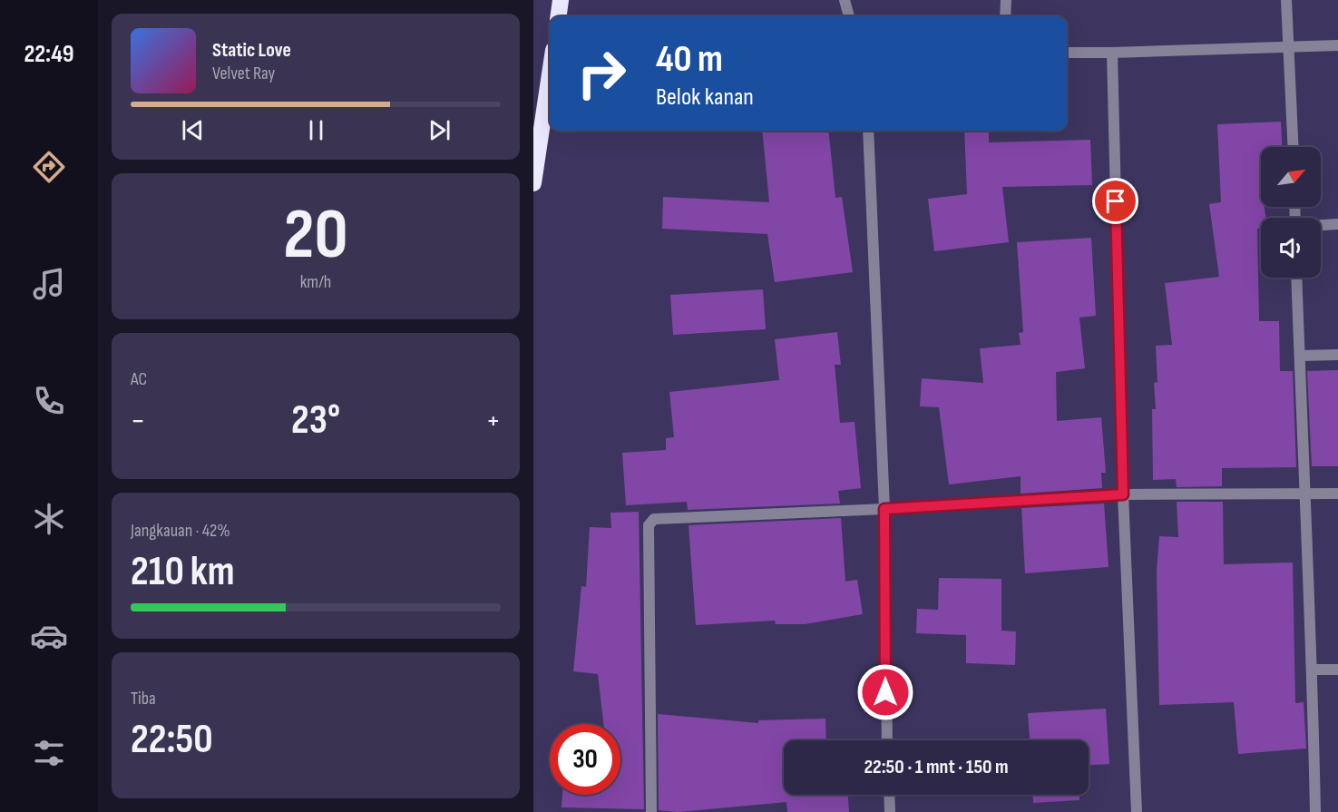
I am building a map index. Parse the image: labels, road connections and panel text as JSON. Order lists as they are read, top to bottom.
{
  "north": "top right",
  "page": {
    "tabs": "22:49",
    "turn": ["40 m", "Belok kanan"],
    "song": ["Static Love", "Velvet Ray"],
    "tile": [
      ["20", "km/h"],
      "AC",
      ["Jangkauan · 42%", "210 km"],
      ["Tiba", "22:50"]
    ],
    "heat": ["−", "23°", "+"],
    "limit": "30",
    "trip": "22:50 · 1 mnt · 150 m"
  }
}
